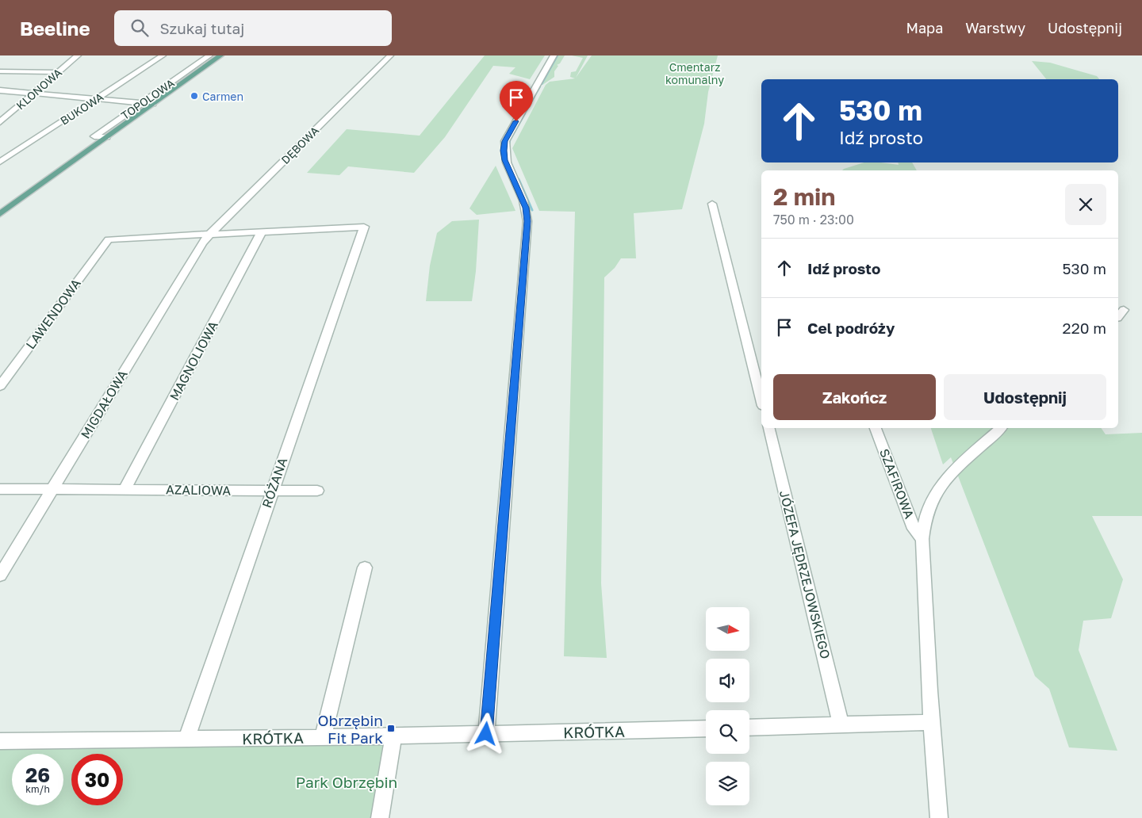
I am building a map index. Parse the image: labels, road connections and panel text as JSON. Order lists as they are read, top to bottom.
{
  "streets": {
    "street": [
      "KLONOWA",
      "TOPOLOWA",
      "BUKOWA",
      "DĘBOWA",
      "LAWENDOWA",
      "MAGNOLIOWA",
      "MIGDAŁOWA",
      "RÓŻANA",
      "SZAFIROWA",
      "AZALIOWA",
      "JÓZEFA JĘDRZEJOWSKIEGO",
      "KRÓTKA"
    ]
  },
  "crossings": [
    ["DĘBOWA", "LAWENDOWA"],
    ["DĘBOWA", "MIGDAŁOWA"],
    ["LAWENDOWA", "MIGDAŁOWA"],
    ["MAGNOLIOWA", "RÓŻANA"],
    ["MAGNOLIOWA", "AZALIOWA"],
    ["MIGDAŁOWA", "AZALIOWA"],
    ["RÓŻANA", "AZALIOWA"],
    ["RÓŻANA", "KRÓTKA"]
  ],
  "parks": ["Cmentarz komunalny", "Park Obrzębin"],
  "places": {
    "other": ["Carmen"],
    "transit": ["Obrzębin Fit Park"]
  },
  "north": "right",
  "page": {
    "header": "Beeline",
    "search": "Szukaj tutaj",
    "nav": ["Mapa", "Warstwy", "Udostępnij"],
    "turn": ["530 m", "Idź prosto"],
    "heading": ["2 min", "750 m · 23:00"],
    "list": [
      {
        "name": "Idź prosto",
        "value": "530 m"
      },
      {
        "name": "Cel podróży",
        "value": "220 m"
      }
    ],
    "buttons": ["Zakończ", "Udostępnij"],
    "speed": "26 km/h",
    "limit": "30"
  }
}
